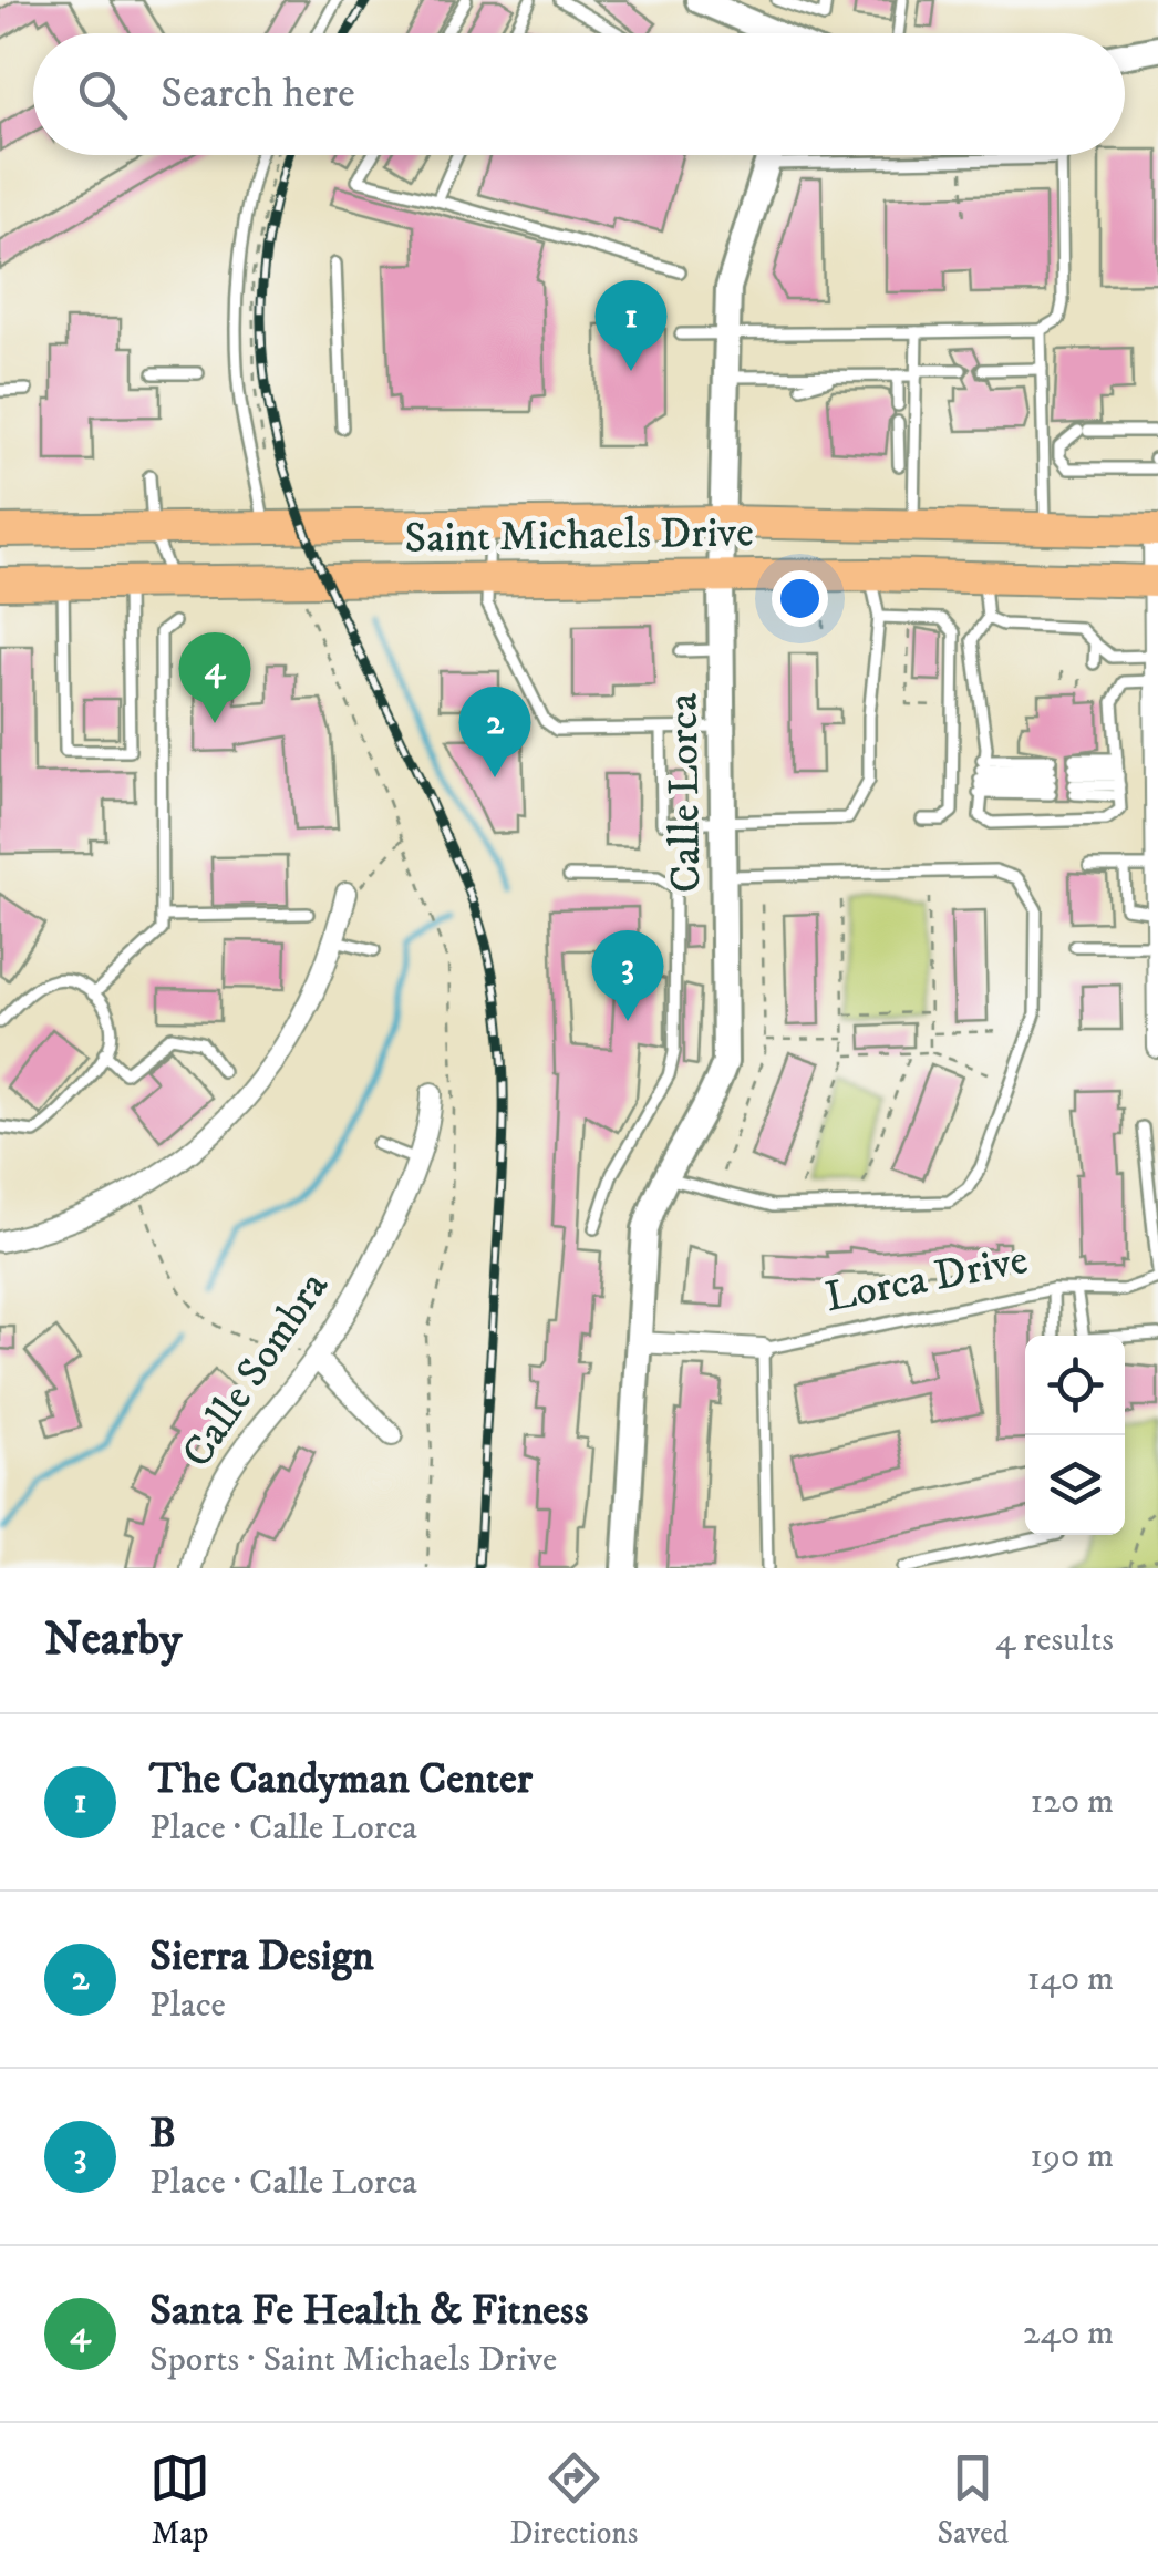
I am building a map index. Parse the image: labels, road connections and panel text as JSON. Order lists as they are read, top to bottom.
{
  "streets": {
    "main road": ["Saint Michaels Drive"],
    "street": ["Calle Lorca", "Lorca Drive", "Calle Sombra"]
  },
  "crossings": [
    ["Saint Michaels Drive", "Calle Lorca"],
    ["Calle Lorca", "Lorca Drive"]
  ],
  "page": {
    "search": "Search here",
    "pins": [
      "1",
      "4",
      "2",
      "3"
    ],
    "heading": ["Nearby", "4 results"],
    "list": [
      {
        "mark": "1",
        "name": "The Candyman Center",
        "note": "Place · Calle Lorca",
        "value": "120 m"
      },
      {
        "mark": "2",
        "name": "Sierra Design",
        "note": "Place",
        "value": "140 m"
      },
      {
        "mark": "3",
        "name": "B",
        "note": "Place · Calle Lorca",
        "value": "190 m"
      },
      {
        "mark": "4",
        "name": "Santa Fe Health & Fitness",
        "note": "Sports · Saint Michaels Drive",
        "value": "240 m"
      }
    ],
    "nav": ["Map", "Directions", "Saved"]
  }
}
